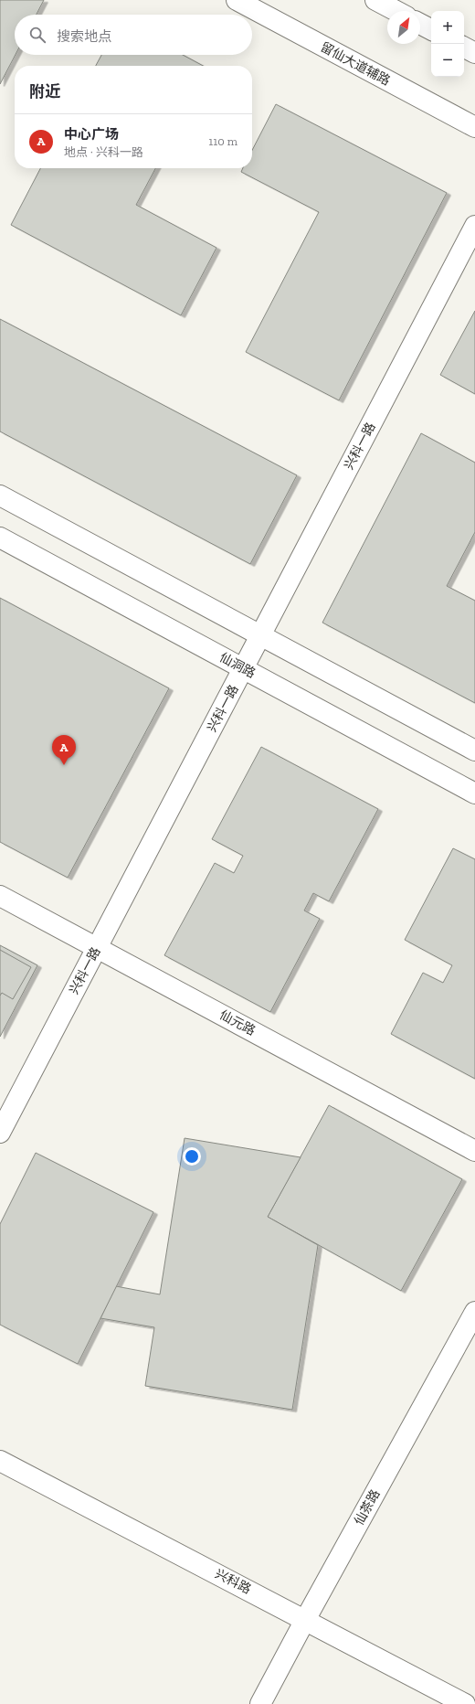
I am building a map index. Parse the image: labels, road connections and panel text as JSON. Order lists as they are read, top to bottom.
{
  "streets": {
    "street": [
      "留仙大道辅路",
      "兴科一路",
      "仙洞路",
      "仙元路",
      "仙茶路",
      "兴科路"
    ]
  },
  "crossings": [
    ["兴科一路", "仙洞路"],
    ["兴科一路", "仙元路"],
    ["仙茶路", "兴科路"]
  ],
  "north": "top right",
  "page": {
    "map_buttons": ["+", "−"],
    "search": "搜索地点",
    "heading": "附近",
    "list": [
      {
        "mark": "A",
        "name": "中心广场",
        "note": "地点 · 兴科一路",
        "value": "110 m"
      }
    ],
    "pins": "A"
  }
}
